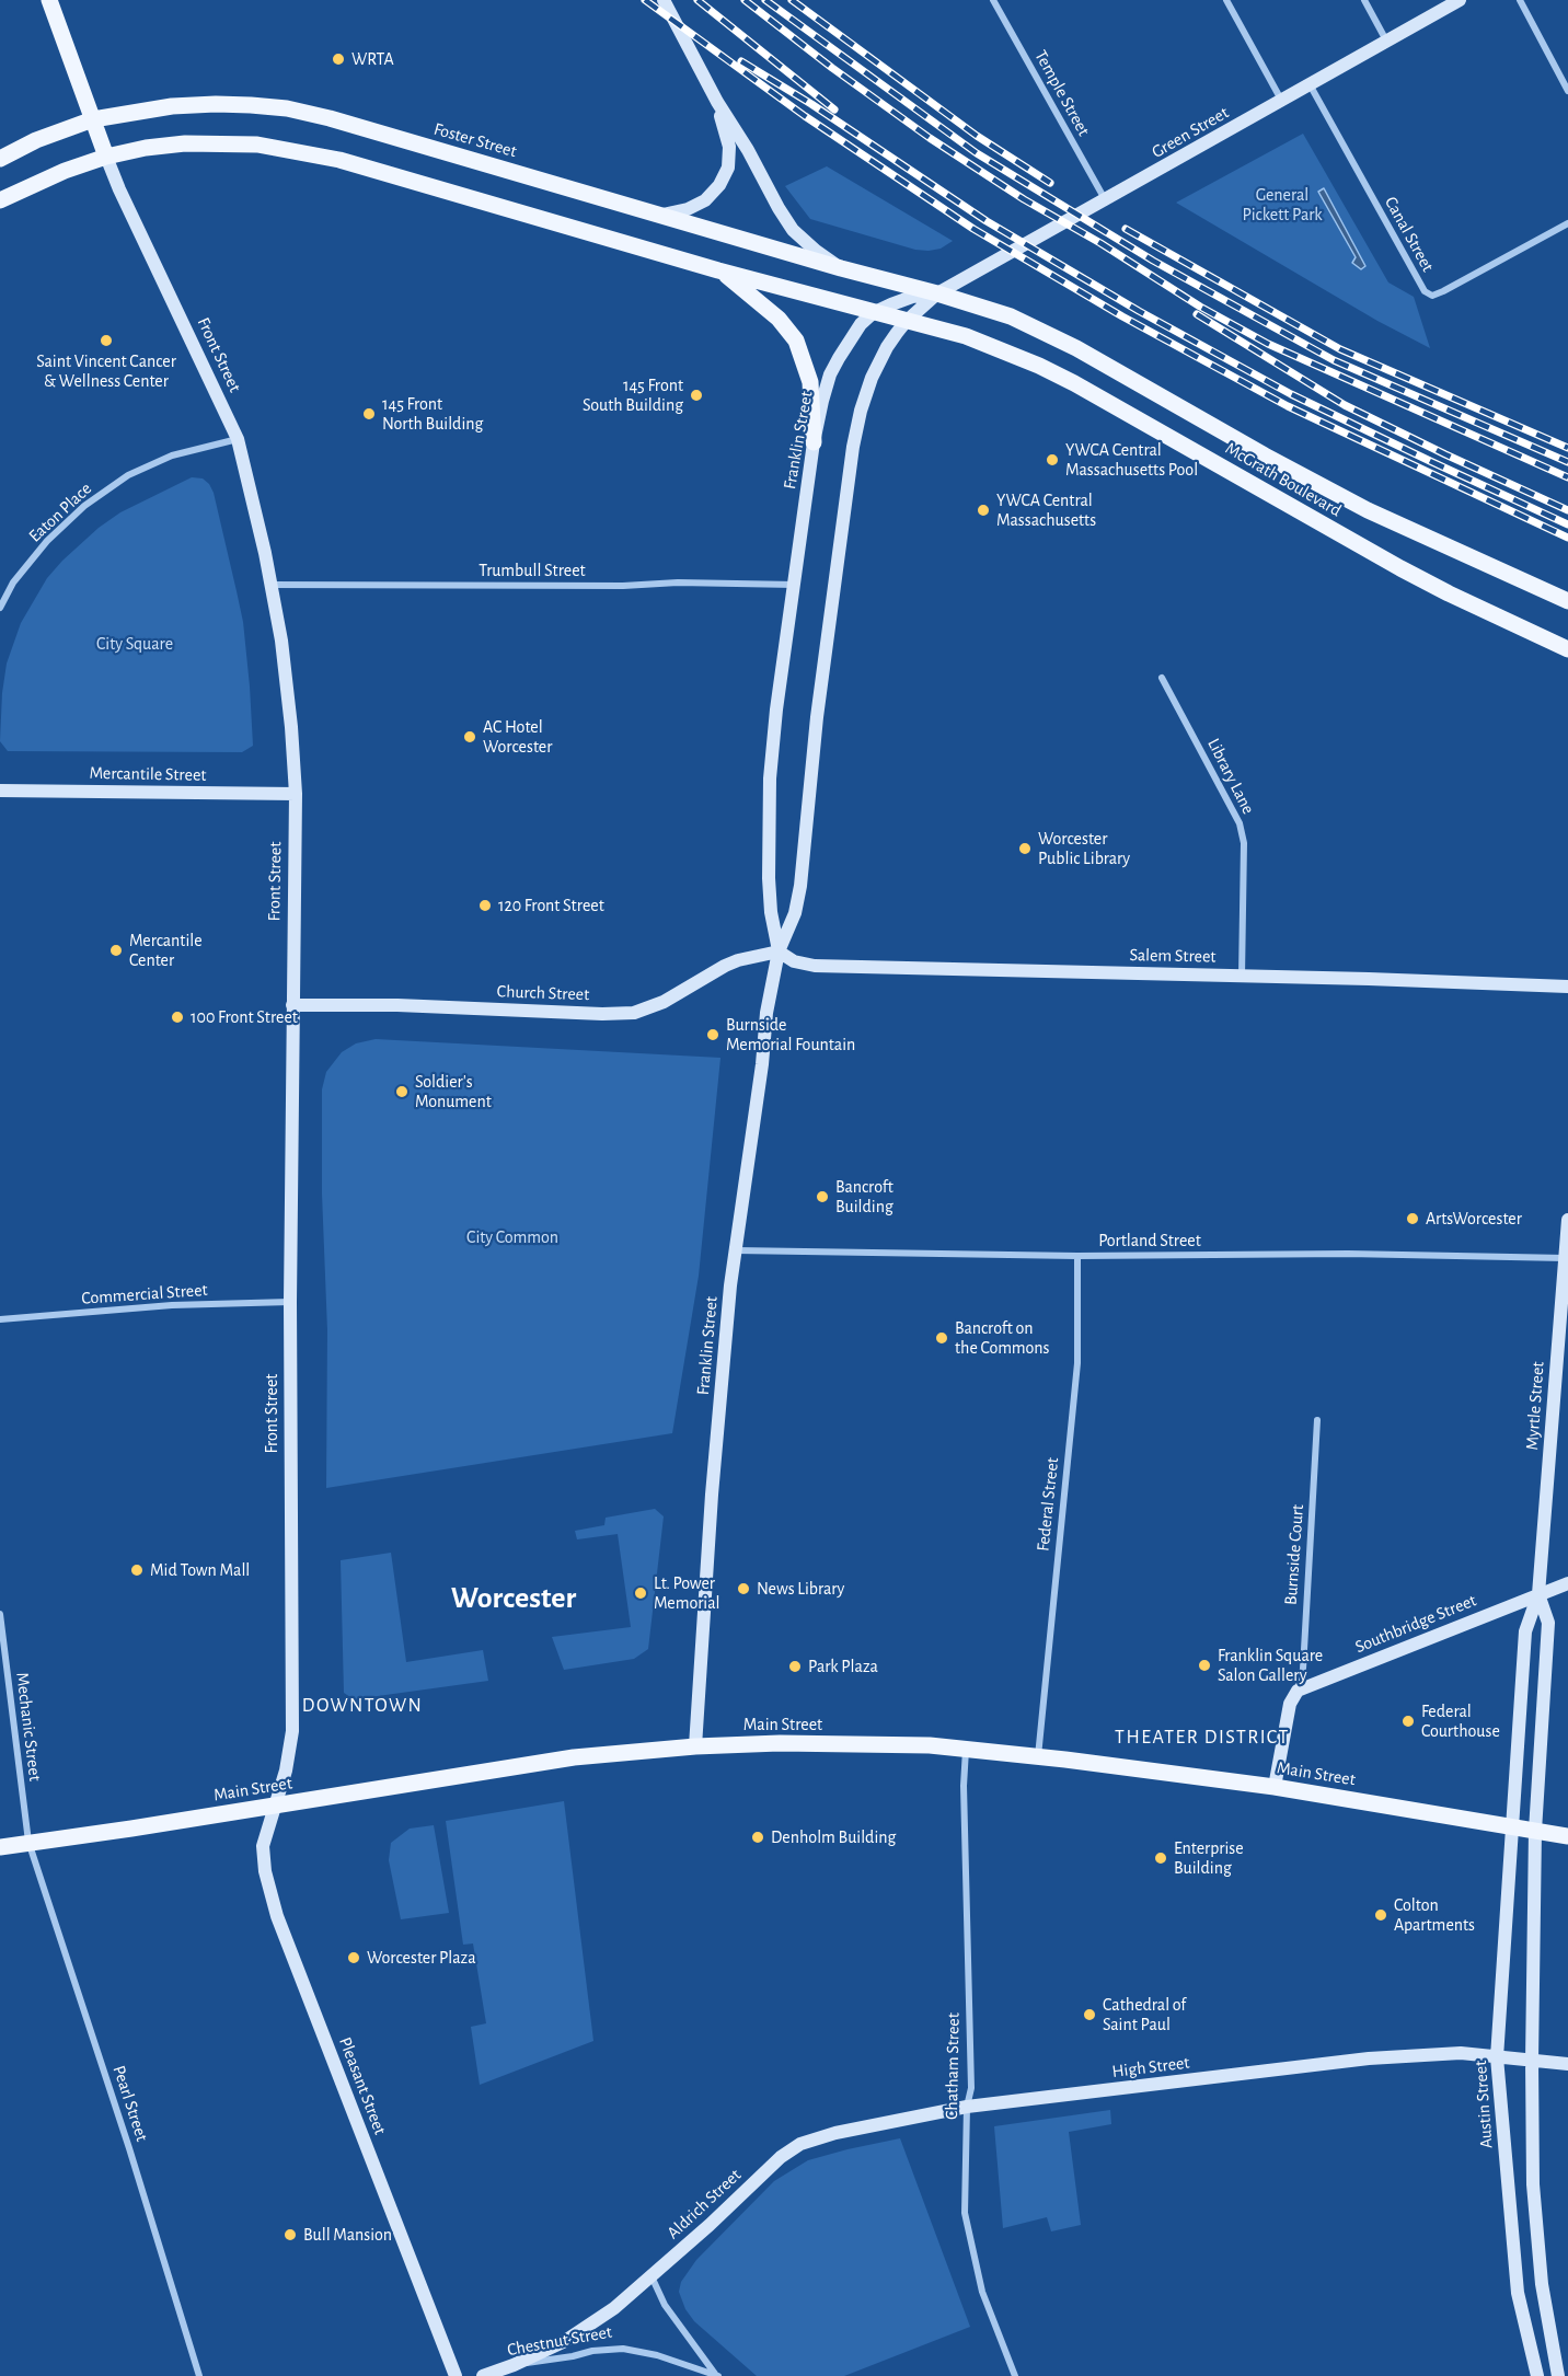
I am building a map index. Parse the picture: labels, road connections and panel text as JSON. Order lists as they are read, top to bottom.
{
  "streets": {
    "main road": [
      "Green Street",
      "Foster Street",
      "Front Street",
      "Franklin Street",
      "McGrath Boulevard",
      "Mercantile Street",
      "Salem Street",
      "Church Street",
      "Myrtle Street",
      "Southbridge Street",
      "Main Street",
      "High Street",
      "Pleasant Street",
      "Austin Street",
      "Aldrich Street",
      "Chestnut Street"
    ],
    "street": [
      "Temple Street",
      "Canal Street",
      "Eaton Place",
      "Trumbull Street",
      "Library Lane",
      "Portland Street",
      "Commercial Street",
      "Federal Street",
      "Burnside Court",
      "Mechanic Street",
      "Chatham Street",
      "Pearl Street"
    ]
  },
  "crossings": [
    ["Temple Street", "Green Street"],
    ["Green Street", "Foster Street"],
    ["Green Street", "Canal Street"],
    ["Green Street", "Franklin Street"],
    ["Green Street", "McGrath Boulevard"],
    ["Foster Street", "Front Street"],
    ["Foster Street", "Franklin Street"],
    ["Foster Street", "McGrath Boulevard"],
    ["Front Street", "Eaton Place"],
    ["Front Street", "Trumbull Street"],
    ["Front Street", "Mercantile Street"],
    ["Front Street", "Church Street"],
    ["Front Street", "Commercial Street"],
    ["Front Street", "Main Street"],
    ["Front Street", "Pleasant Street"],
    ["Franklin Street", "McGrath Boulevard"],
    ["Franklin Street", "Trumbull Street"],
    ["Franklin Street", "Salem Street"],
    ["Franklin Street", "Church Street"],
    ["Franklin Street", "Portland Street"],
    ["Franklin Street", "Main Street"],
    ["Library Lane", "Salem Street"],
    ["Salem Street", "Church Street"],
    ["Portland Street", "Myrtle Street"],
    ["Portland Street", "Federal Street"],
    ["Myrtle Street", "Southbridge Street"],
    ["Myrtle Street", "Main Street"],
    ["Myrtle Street", "Austin Street"],
    ["Federal Street", "Main Street"],
    ["Burnside Court", "Southbridge Street"],
    ["Main Street", "Mechanic Street"],
    ["Main Street", "Chatham Street"],
    ["Main Street", "Pleasant Street"],
    ["Main Street", "Pearl Street"],
    ["Main Street", "Austin Street"],
    ["Mechanic Street", "Pearl Street"],
    ["Chatham Street", "High Street"],
    ["High Street", "Austin Street"],
    ["High Street", "Aldrich Street"],
    ["Aldrich Street", "Chestnut Street"]
  ],
  "districts": ["Worcester", "DOWNTOWN", "THEATER DISTRICT"],
  "parks": ["General Pickett Park", "City Square", "City Common"],
  "places": [
    "WRTA",
    "Saint Vincent Cancer & Wellness Center",
    "145 Front South Building",
    "145 Front North Building",
    "YWCA Central Massachusetts Pool",
    "YWCA Central Massachusetts",
    "AC Hotel Worcester",
    "Worcester Public Library",
    "120 Front Street",
    "Mercantile Center",
    "100 Front Street",
    "Burnside Memorial Fountain",
    "Soldier's Monument",
    "Bancroft Building",
    "ArtsWorcester",
    "Bancroft on the Commons",
    "Mid Town Mall",
    "News Library",
    "Lt. Power Memorial",
    "Franklin Square Salon Gallery",
    "Park Plaza",
    "Federal Courthouse",
    "Denholm Building",
    "Enterprise Building",
    "Colton Apartments",
    "Worcester Plaza",
    "Cathedral of Saint Paul",
    "Bull Mansion"
  ]
}
